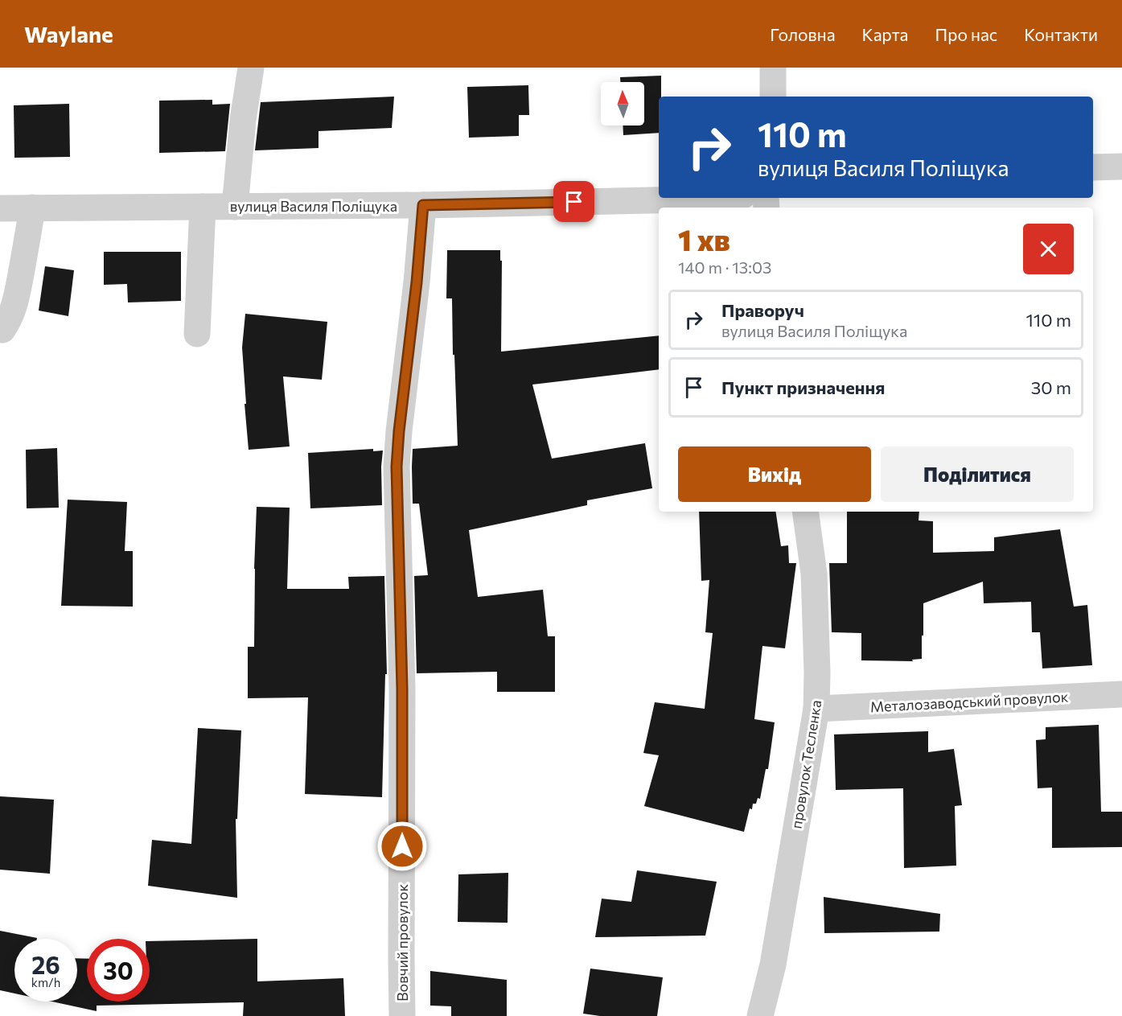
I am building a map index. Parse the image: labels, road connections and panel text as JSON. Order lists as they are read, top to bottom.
{
  "streets": {
    "street": [
      "вулиця Василя Поліщука",
      "Металозаводський провулок",
      "провулок Тесленка",
      "Вовчий провулок"
    ]
  },
  "crossings": [
    ["вулиця Василя Поліщука", "Вовчий провулок"],
    ["Металозаводський провулок", "провулок Тесленка"]
  ],
  "north": "top",
  "page": {
    "header": "Waylane",
    "nav": [
      "Головна",
      "Карта",
      "Про нас",
      "Контакти"
    ],
    "turn": ["110 m", "вулиця Василя Поліщука"],
    "heading": ["1 хв", "140 m · 13:03"],
    "list": [
      {
        "name": "Праворуч",
        "note": "вулиця Василя Поліщука",
        "value": "110 m"
      },
      {
        "name": "Пункт призначення",
        "value": "30 m"
      }
    ],
    "buttons": ["Вихід", "Поділитися"],
    "speed": "26 km/h",
    "limit": "30"
  }
}
